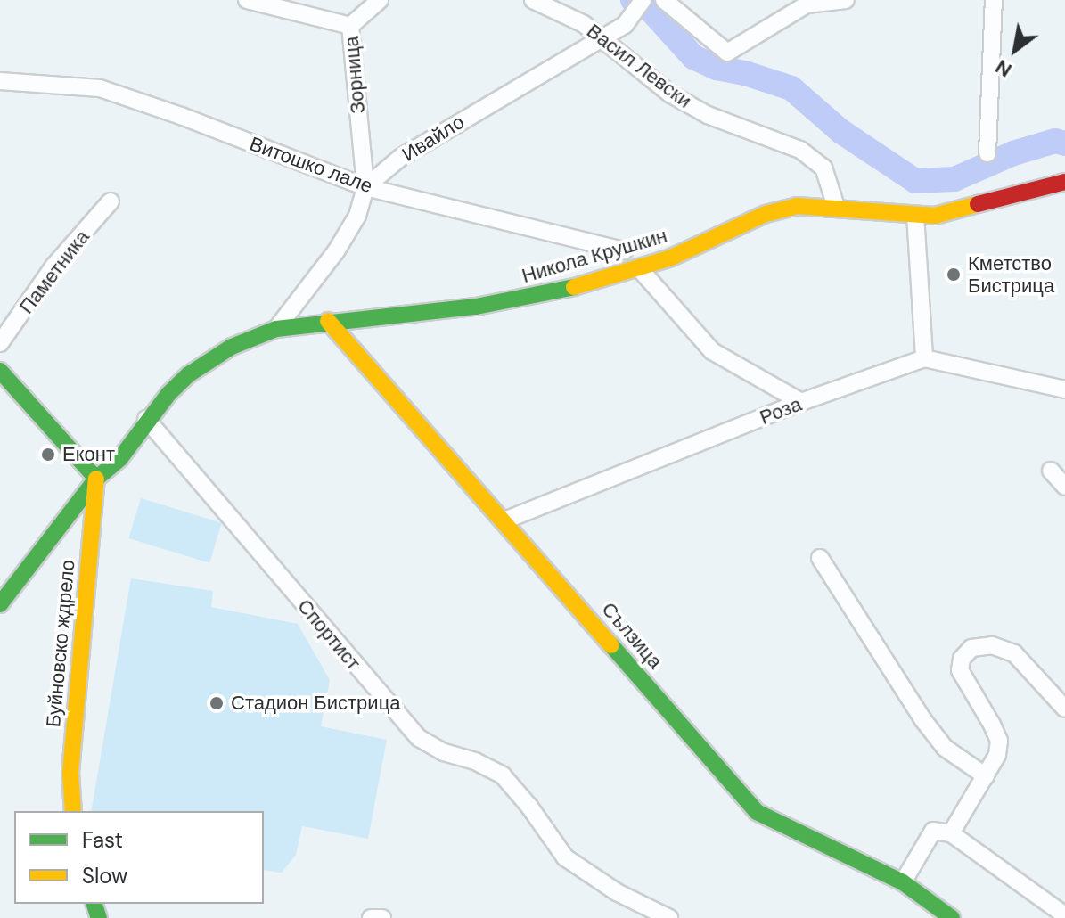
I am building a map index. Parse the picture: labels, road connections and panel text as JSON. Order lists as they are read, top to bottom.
{
  "streets": {
    "street": [
      "Васил Левски",
      "Зорница",
      "Ивайло",
      "Витошко лале",
      "Никола Крушкин",
      "Паметника",
      "Роза",
      "Спортист",
      "Сълзица",
      "Буйновско ждрело"
    ]
  },
  "crossings": [
    ["Васил Левски", "Ивайло"],
    ["Васил Левски", "Никола Крушкин"],
    ["Зорница", "Ивайло"],
    ["Зорница", "Витошко лале"],
    ["Ивайло", "Витошко лале"],
    ["Никола Крушкин", "Спортист"],
    ["Никола Крушкин", "Сълзица"],
    ["Никола Крушкин", "Буйновско ждрело"],
    ["Роза", "Сълзица"]
  ],
  "places": ["Кметство Бистрица", "Еконт", "Стадион Бистрица"],
  "legend": ["Fast", "Slow"],
  "north": "bottom left"
}
